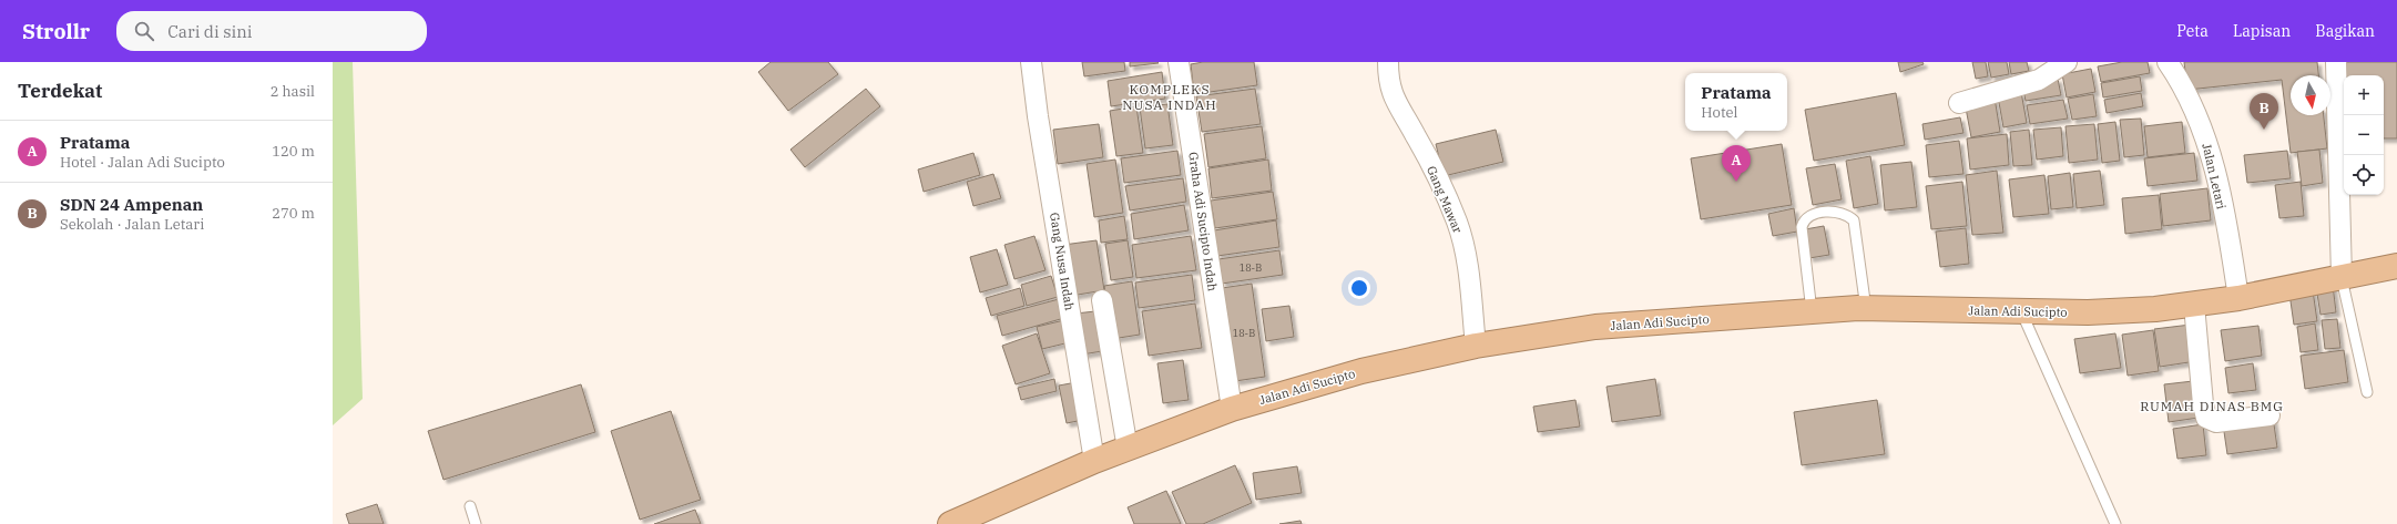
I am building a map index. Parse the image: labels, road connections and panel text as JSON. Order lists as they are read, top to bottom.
{
  "streets": {
    "highway": ["Jalan Adi Sucipto"],
    "street": [
      "Jalan Letari",
      "Gang Mawar",
      "Graha Adi Sucipto Indah",
      "Gang Nusa Indah"
    ]
  },
  "crossings": [
    ["Jalan Letari", "Jalan Adi Sucipto"],
    ["Gang Mawar", "Jalan Adi Sucipto"],
    ["Graha Adi Sucipto Indah", "Jalan Adi Sucipto"],
    ["Gang Nusa Indah", "Jalan Adi Sucipto"]
  ],
  "districts": ["KOMPLEKS NUSA INDAH", "RUMAH DINAS BMG"],
  "house_numbers": ["18-B", "18-B"],
  "north": "bottom",
  "page": {
    "header": "Strollr",
    "search": "Cari di sini",
    "nav": ["Peta", "Lapisan", "Bagikan"],
    "heading": ["Terdekat", "2 hasil"],
    "popup": ["Pratama", "Hotel"],
    "map_buttons": ["+", "−"],
    "pins": ["B", "A"],
    "list": [
      {
        "mark": "A",
        "name": "Pratama",
        "note": "Hotel · Jalan Adi Sucipto",
        "value": "120 m"
      },
      {
        "mark": "B",
        "name": "SDN 24 Ampenan",
        "note": "Sekolah · Jalan Letari",
        "value": "270 m"
      }
    ]
  }
}
